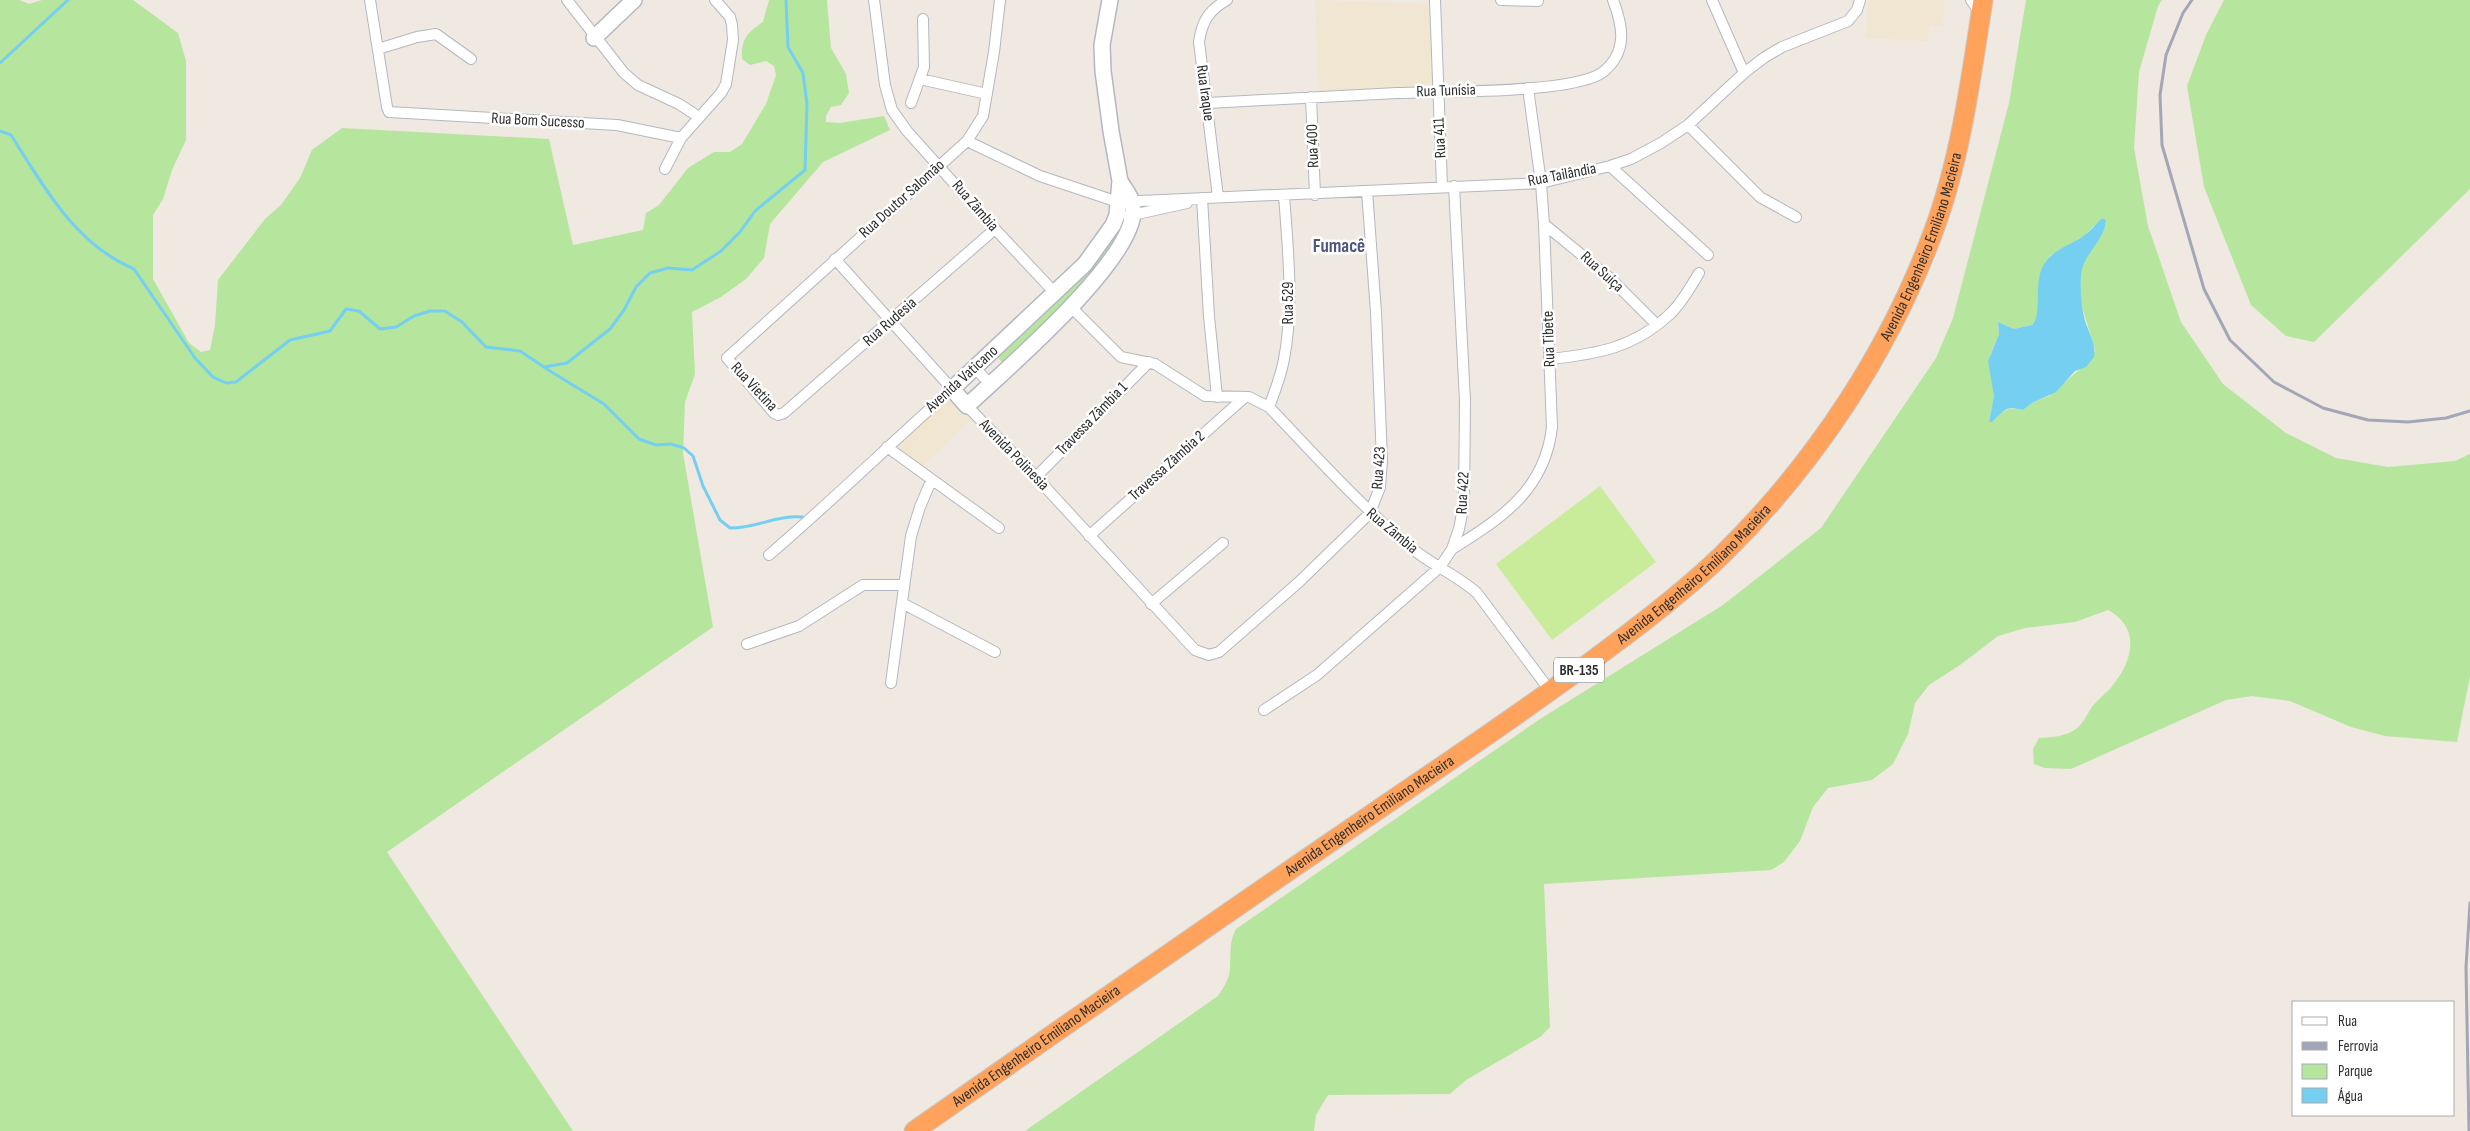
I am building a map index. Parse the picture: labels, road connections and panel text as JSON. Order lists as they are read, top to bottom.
{
  "streets": {
    "highway": ["Avenida Engenheiro Emiliano Macieira", "BR-135"],
    "street": [
      "Rua Tunísia",
      "Rua Iraque",
      "Rua Bom Sucesso",
      "Rua 411",
      "Rua 400",
      "Rua Tailândia",
      "Rua Doutor Salomão",
      "Rua Zâmbia",
      "Rua Suíça",
      "Rua 529",
      "Rua Rudesia",
      "Rua Tibete",
      "Avenida Vaticano",
      "Rua Vietina",
      "Travessa Zâmbia 1",
      "Avenida Polinesia",
      "Travessa Zâmbia 2",
      "Rua 423",
      "Rua 422"
    ]
  },
  "crossings": [
    ["Rua Tunísia", "Rua Iraque"],
    ["Rua Tunísia", "Rua 411"],
    ["Rua Tunísia", "Rua 400"],
    ["Rua Tunísia", "Rua Tibete"],
    ["Rua Iraque", "Rua Tailândia"],
    ["Rua 411", "Rua Tailândia"],
    ["Rua 400", "Rua Tailândia"],
    ["Rua Tailândia", "Rua 529"],
    ["Rua Tailândia", "Rua Tibete"],
    ["Rua Tailândia", "Avenida Vaticano"],
    ["Rua Tailândia", "Rua 423"],
    ["Rua Tailândia", "Rua 422"],
    ["Rua Doutor Salomão", "Rua Zâmbia"],
    ["Rua Doutor Salomão", "Rua Vietina"],
    ["Rua Doutor Salomão", "Avenida Polinesia"],
    ["Rua Zâmbia", "Avenida Engenheiro Emiliano Macieira"],
    ["Rua Zâmbia", "Rua 529"],
    ["Rua Zâmbia", "Rua Rudesia"],
    ["Rua Zâmbia", "Avenida Vaticano"],
    ["Rua Zâmbia", "Travessa Zâmbia 1"],
    ["Rua Zâmbia", "Travessa Zâmbia 2"],
    ["Rua Zâmbia", "Rua 423"],
    ["Rua Zâmbia", "Rua 422"],
    ["Rua Suíça", "Rua Tibete"],
    ["Rua Rudesia", "Rua Vietina"],
    ["Rua Rudesia", "Avenida Polinesia"],
    ["Rua Tibete", "Rua 422"],
    ["Avenida Vaticano", "Avenida Polinesia"],
    ["Travessa Zâmbia 1", "Avenida Polinesia"],
    ["Avenida Polinesia", "Travessa Zâmbia 2"],
    ["Avenida Polinesia", "Rua 423"]
  ],
  "districts": ["Fumacê"],
  "legend": [
    "Rua",
    "Ferrovia",
    "Parque",
    "Água"
  ]
}
